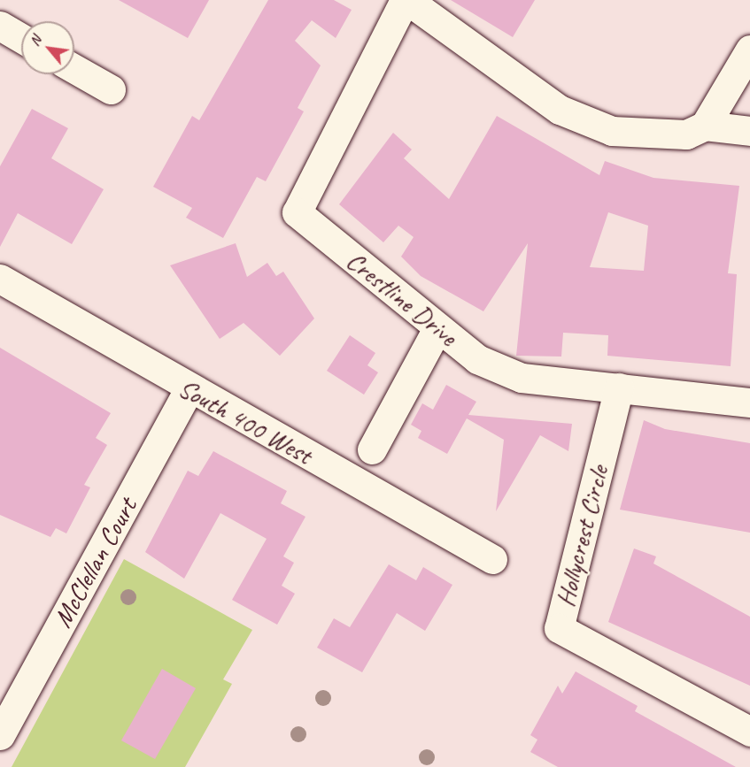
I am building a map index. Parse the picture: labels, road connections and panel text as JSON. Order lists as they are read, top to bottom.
{
  "streets": {
    "street": [
      "Crestline Drive",
      "South 400 West",
      "Hollycrest Circle",
      "McClellan Court"
    ]
  },
  "crossings": [
    ["Crestline Drive", "Hollycrest Circle"],
    ["South 400 West", "McClellan Court"]
  ],
  "north": "top left"
}
